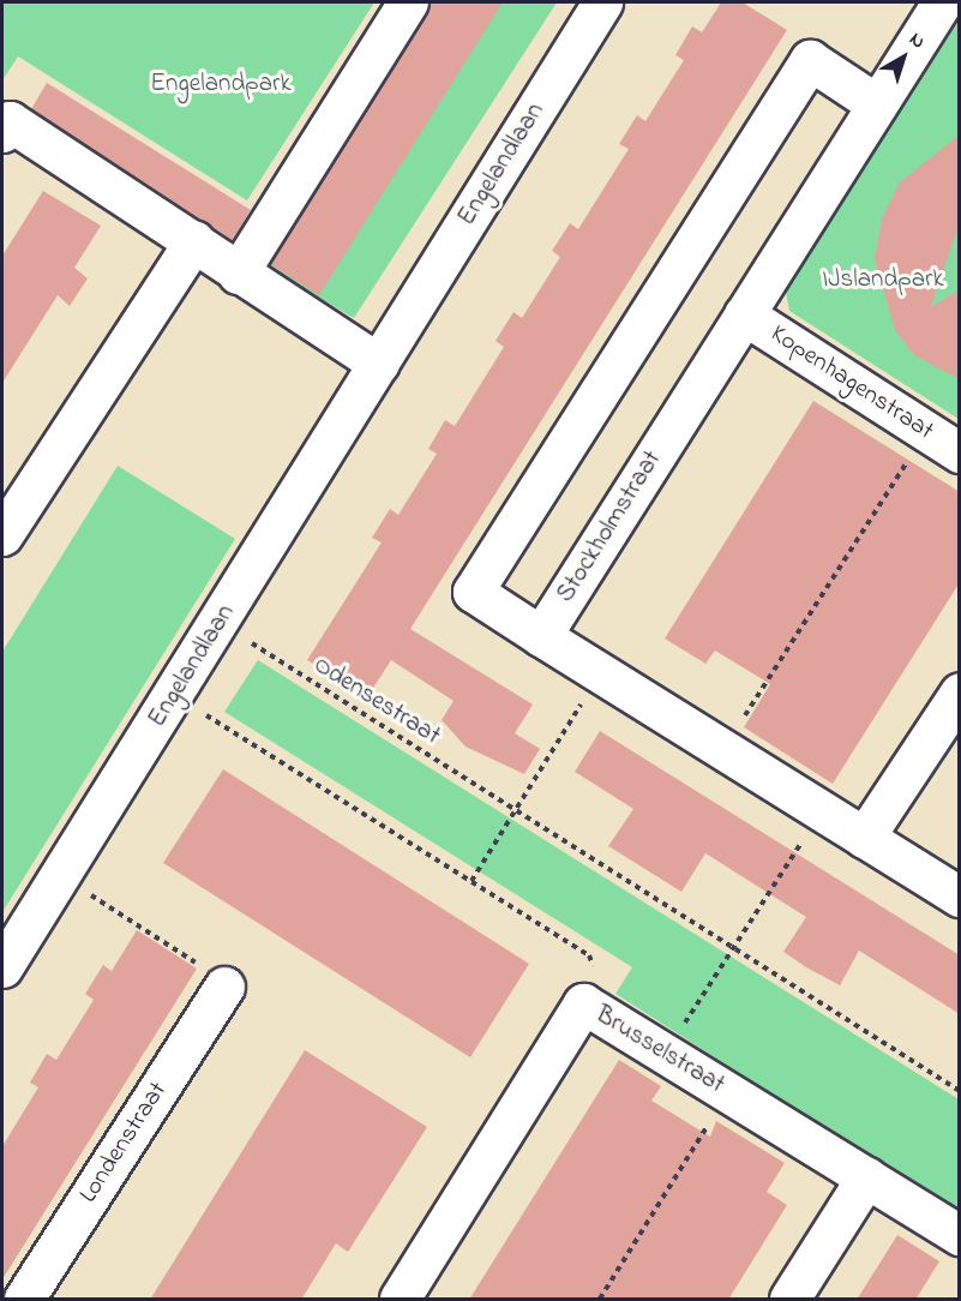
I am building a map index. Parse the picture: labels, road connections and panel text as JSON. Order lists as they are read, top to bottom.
{
  "streets": {
    "street": [
      "Engelandlaan",
      "Kopenhagenstraat",
      "Stockholmstraat",
      "Brusselstraat",
      "Londenstraat"
    ],
    "path": ["Odensestraat"]
  },
  "crossings": [
    ["Engelandlaan", "Odensestraat"],
    ["Kopenhagenstraat", "Stockholmstraat"]
  ],
  "parks": ["Engelandpark", "IJslandpark"],
  "north": "top right"
}
